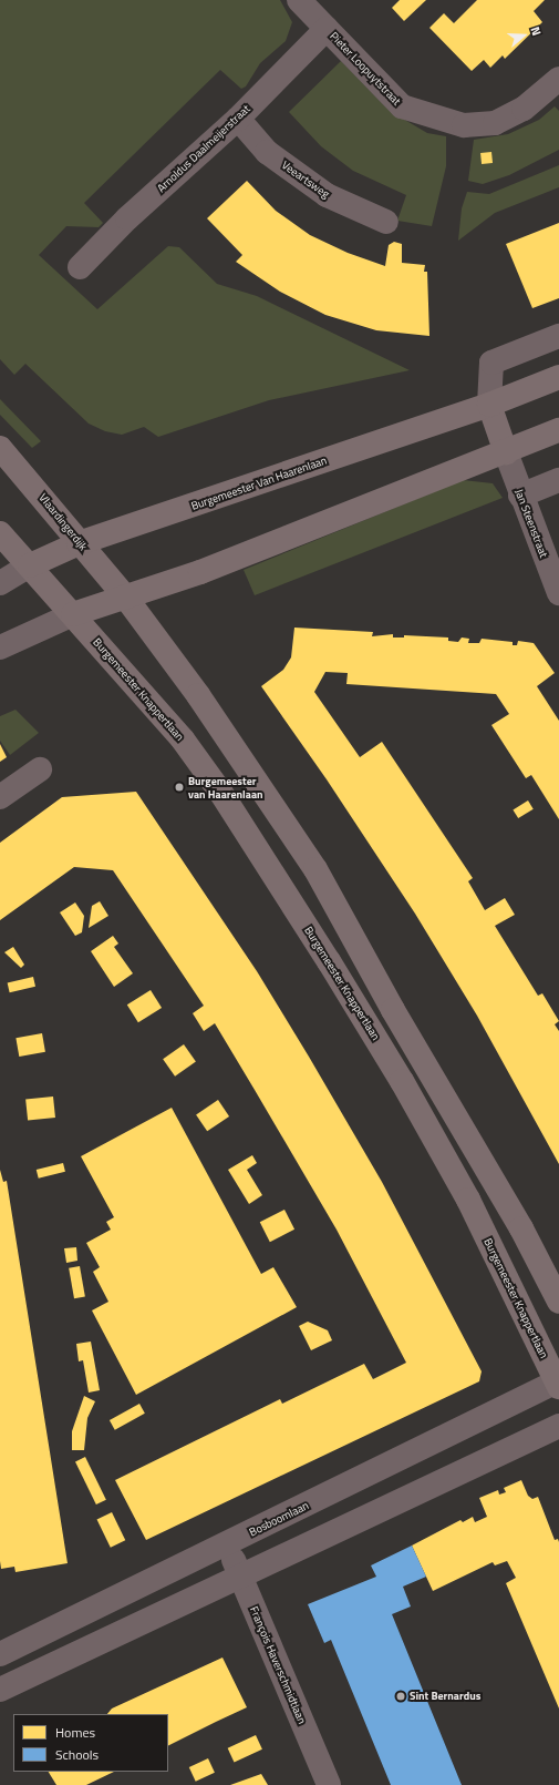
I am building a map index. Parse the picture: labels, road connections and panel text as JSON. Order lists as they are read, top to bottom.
{
  "streets": {
    "main road": ["Burgemeester Van Haarenlaan", "Vlaardingerdijk", "Burgemeester Knappertlaan"],
    "street": [
      "Pieter Loopuytstraat",
      "Arnoldus Daalmeijerstraat",
      "Veeartsweg",
      "Jan Steenstraat",
      "Bosboomlaan",
      "François Haverschmidtlaan"
    ]
  },
  "crossings": [
    ["Pieter Loopuytstraat", "Arnoldus Daalmeijerstraat"],
    ["Arnoldus Daalmeijerstraat", "Veeartsweg"],
    ["Burgemeester Van Haarenlaan", "Vlaardingerdijk"],
    ["Burgemeester Knappertlaan", "Bosboomlaan"],
    ["Bosboomlaan", "François Haverschmidtlaan"]
  ],
  "places": ["Burgemeester van Haarenlaan", "Sint Bernardus"],
  "legend": ["Homes", "Schools"],
  "north": "right"
}
